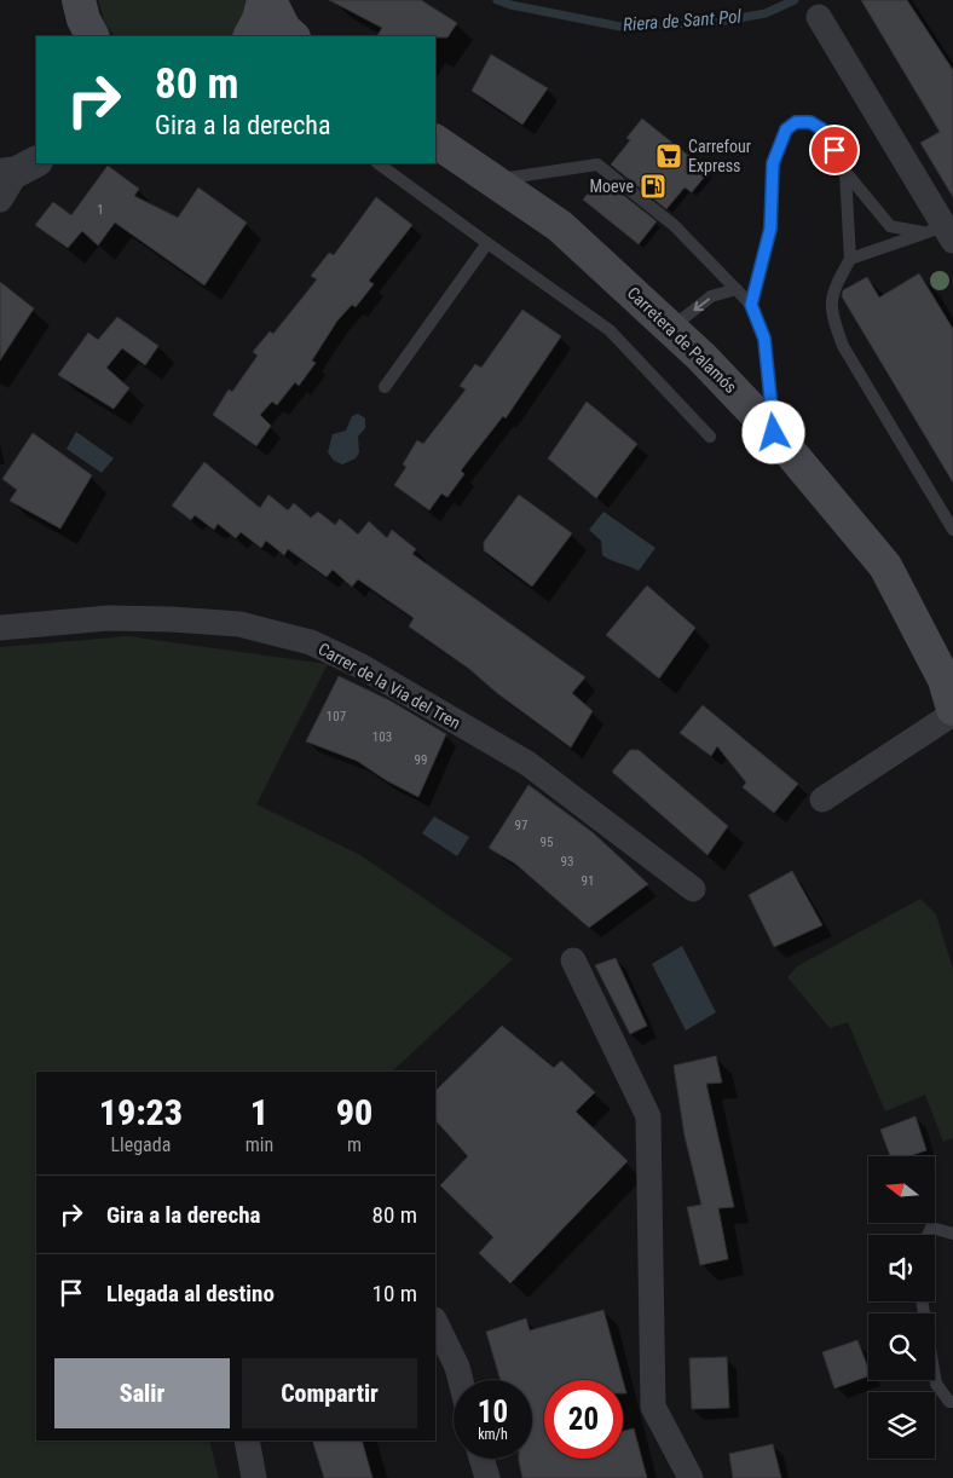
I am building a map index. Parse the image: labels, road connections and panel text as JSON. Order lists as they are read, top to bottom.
{
  "streets": {
    "main road": ["Carretera de Palamós"],
    "street": ["Carrer de la Via del Tren"]
  },
  "water": ["Riera de Sant Pol"],
  "places": {
    "supermarket": ["Carrefour Express"],
    "fuel station": ["Moeve"]
  },
  "house_numbers": [
    "1",
    "107",
    "103",
    "99",
    "97",
    "95",
    "93",
    "91"
  ],
  "north": "left",
  "page": {
    "turn": ["80 m", "Gira a la derecha"],
    "eta": [
      "19:23",
      "Llegada",
      "1",
      "min",
      "90",
      "m"
    ],
    "list": [
      {
        "name": "Gira a la derecha",
        "value": "80 m"
      },
      {
        "name": "Llegada al destino",
        "value": "10 m"
      }
    ],
    "buttons": ["Salir", "Compartir"],
    "speed": "10 km/h",
    "limit": "20"
  }
}
